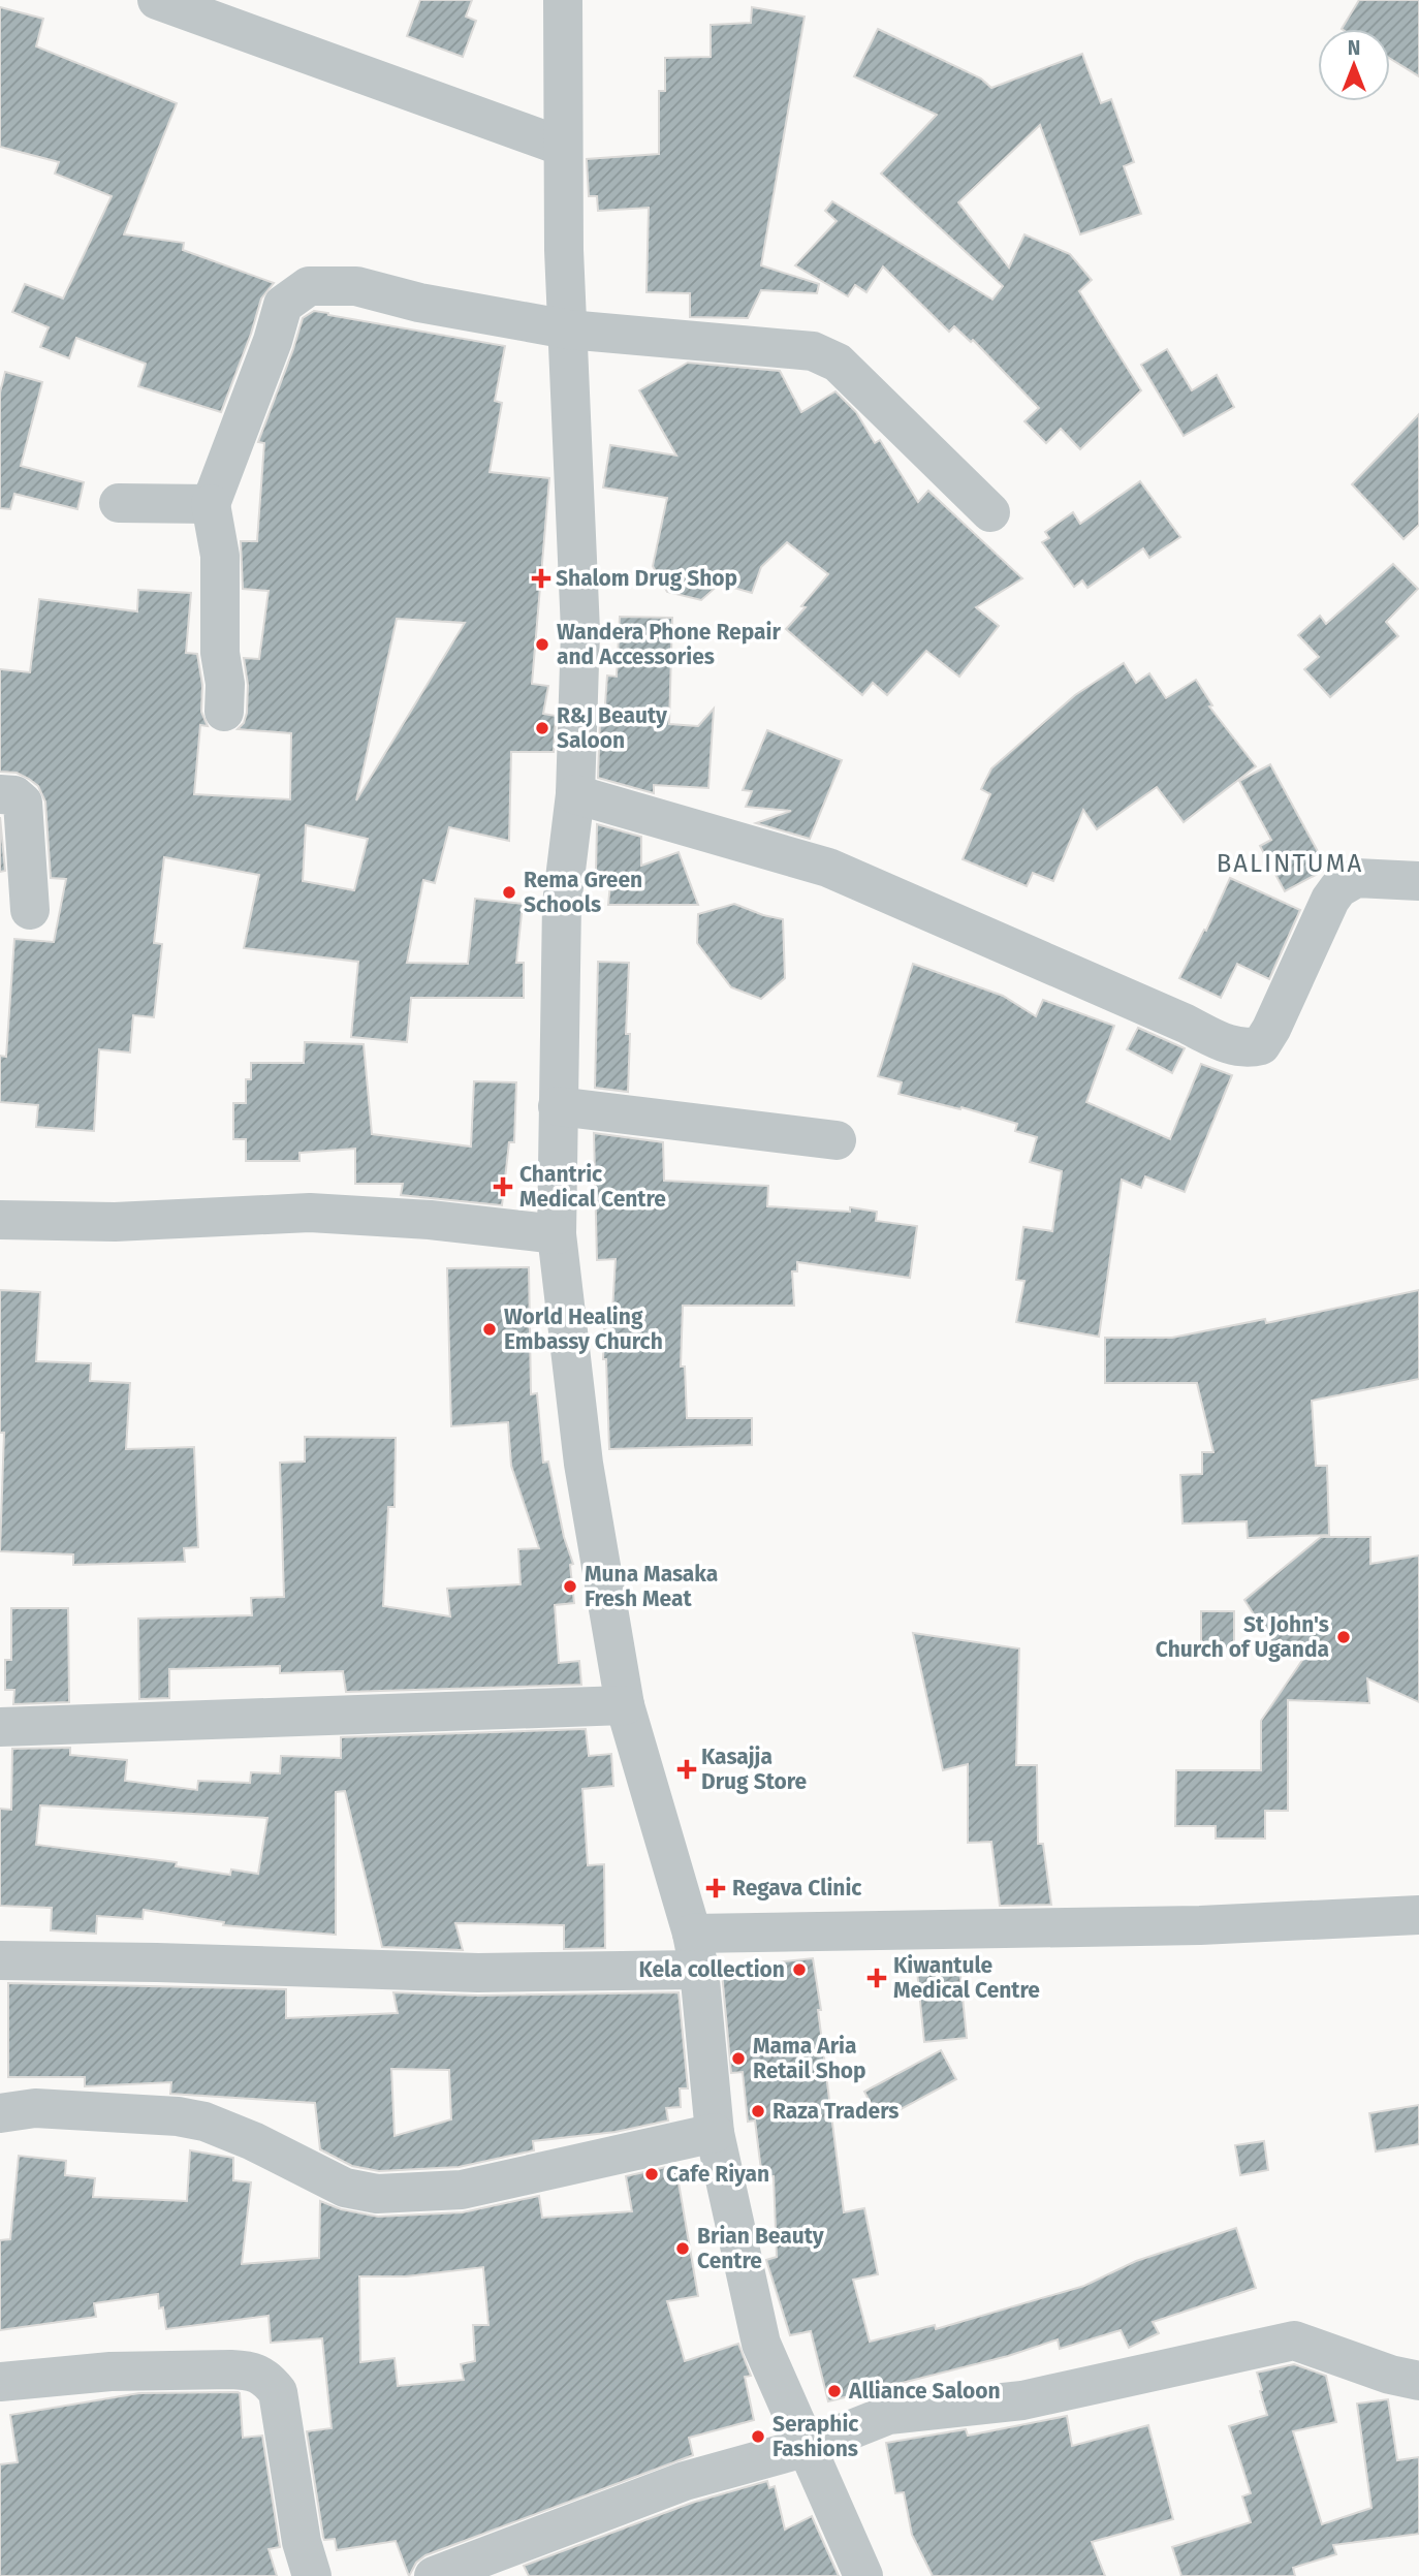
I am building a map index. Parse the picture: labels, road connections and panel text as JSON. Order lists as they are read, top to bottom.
{
  "districts": ["BALINTUMA"],
  "places": {
    "health": [
      "Shalom Drug Shop",
      "Chantric Medical Centre",
      "Kasajja Drug Store",
      "Regava Clinic",
      "Kiwantule Medical Centre"
    ],
    "other": [
      "Wandera Phone Repair and Accessories",
      "R&J Beauty Saloon",
      "Rema Green Schools",
      "World Healing Embassy Church",
      "Muna Masaka Fresh Meat",
      "St John's Church of Uganda",
      "Kela collection",
      "Mama Aria Retail Shop",
      "Raza Traders",
      "Cafe Riyan",
      "Brian Beauty Centre",
      "Alliance Saloon",
      "Seraphic Fashions"
    ]
  },
  "north": "top"
}
